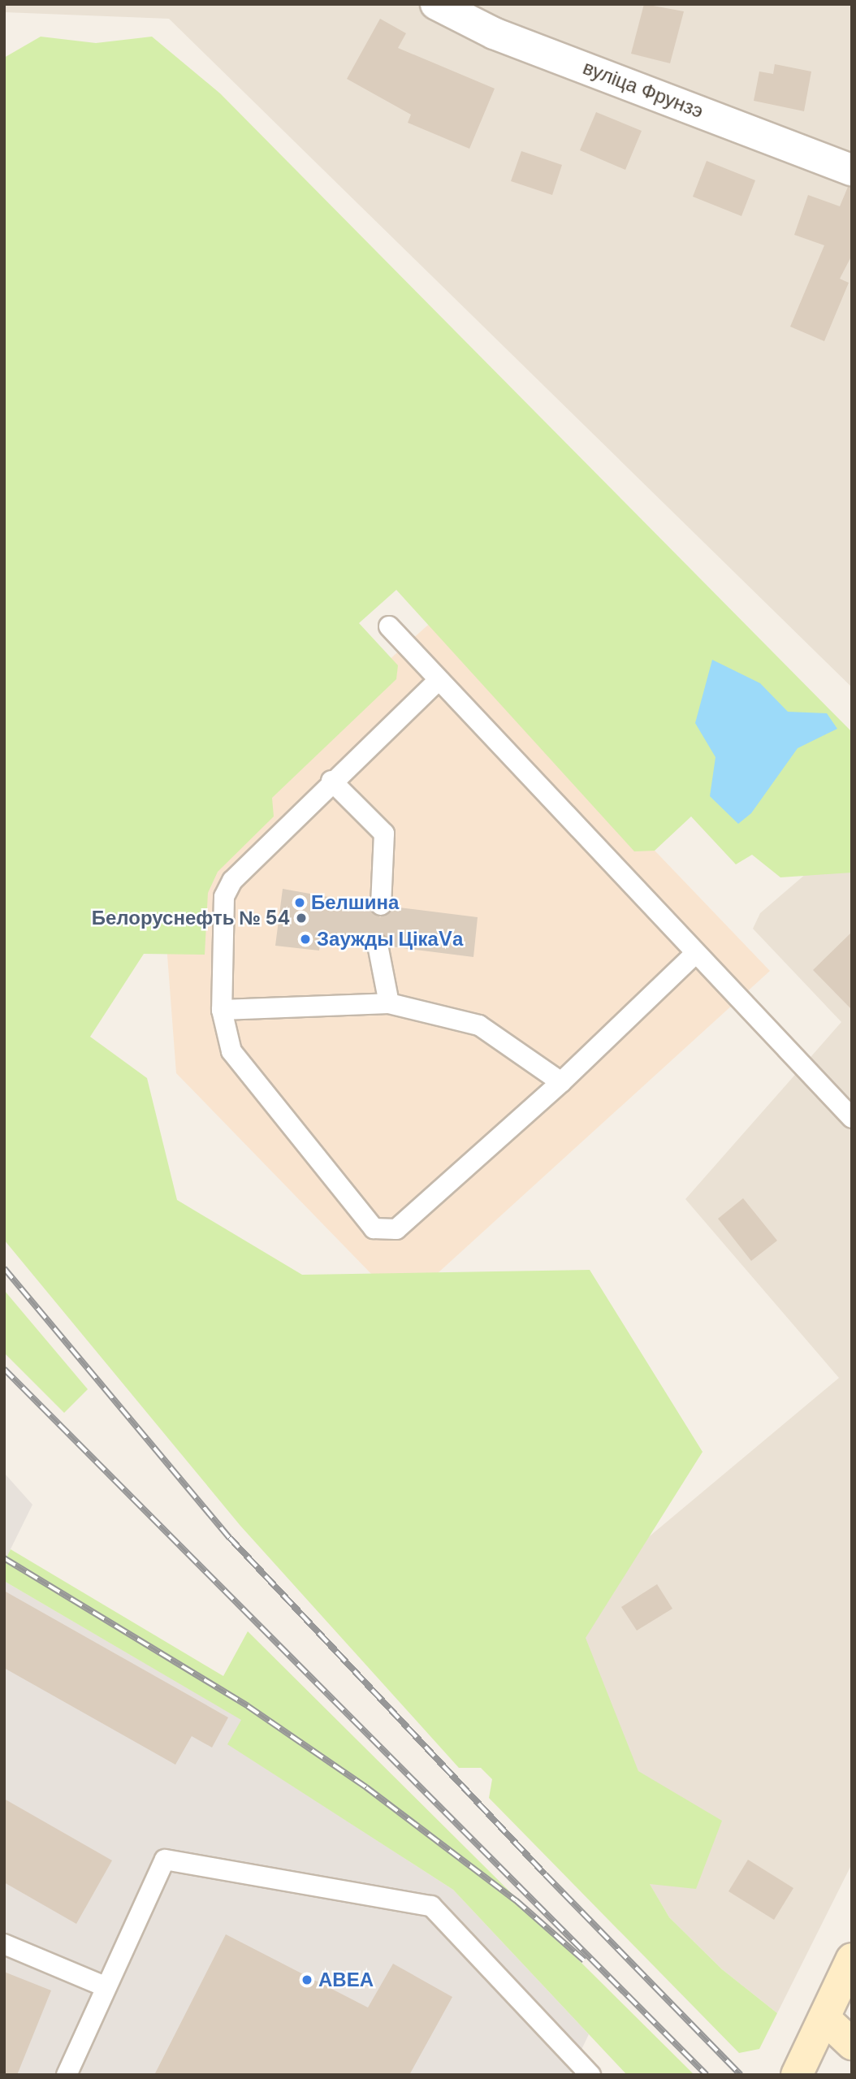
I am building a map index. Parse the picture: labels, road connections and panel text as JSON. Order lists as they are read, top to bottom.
{
  "streets": {
    "street": ["вуліца Фрунзэ"]
  },
  "places": [
    "Белшина",
    "Белоруснефть № 54",
    "Заужды ЦікаVа",
    "АВЕА"
  ]
}
